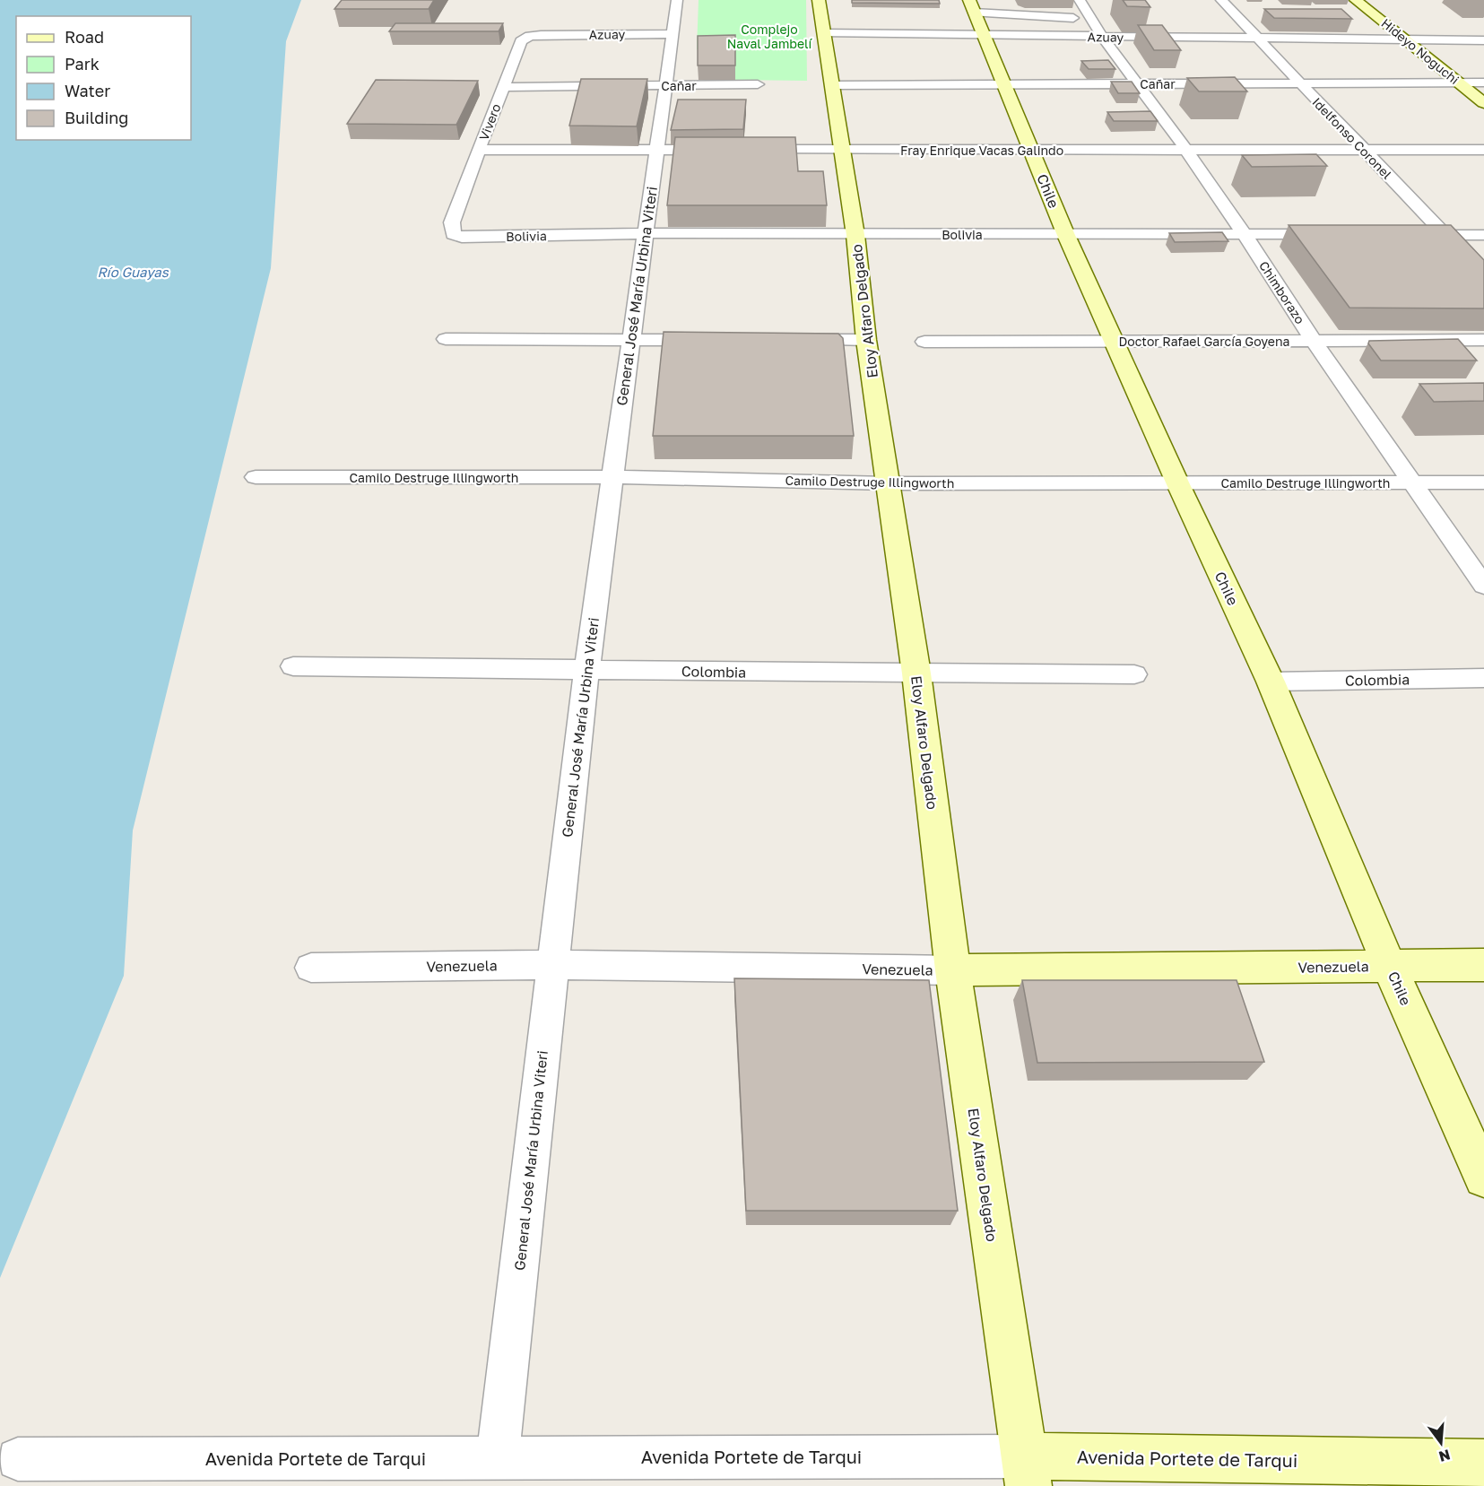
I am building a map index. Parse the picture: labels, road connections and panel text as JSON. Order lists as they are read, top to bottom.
{
  "streets": {
    "main road": [
      "Hideyo Noguchi",
      "Chile",
      "Eloy Alfaro Delgado",
      "Venezuela",
      "Avenida Portete de Tarqui"
    ],
    "street": [
      "Azuay",
      "Cañar",
      "Vivero",
      "Idelfonso Coronel",
      "Fray Enrique Vacas Galindo",
      "Bolivia",
      "Chimborazo",
      "General José María Urbina Viteri",
      "Doctor Rafael García Goyena",
      "Camilo Destruge Illingworth",
      "Colombia"
    ]
  },
  "crossings": [
    ["Azuay", "Hideyo Noguchi"],
    ["Azuay", "Vivero"],
    ["Azuay", "Idelfonso Coronel"],
    ["Azuay", "Chile"],
    ["Azuay", "Chimborazo"],
    ["Azuay", "General José María Urbina Viteri"],
    ["Azuay", "Eloy Alfaro Delgado"],
    ["Hideyo Noguchi", "Cañar"],
    ["Cañar", "Vivero"],
    ["Cañar", "Idelfonso Coronel"],
    ["Cañar", "Chile"],
    ["Cañar", "Chimborazo"],
    ["Cañar", "General José María Urbina Viteri"],
    ["Cañar", "Eloy Alfaro Delgado"],
    ["Vivero", "Bolivia"],
    ["Idelfonso Coronel", "Fray Enrique Vacas Galindo"],
    ["Fray Enrique Vacas Galindo", "Chile"],
    ["Fray Enrique Vacas Galindo", "Chimborazo"],
    ["Fray Enrique Vacas Galindo", "Eloy Alfaro Delgado"],
    ["Chile", "Bolivia"],
    ["Chile", "Doctor Rafael García Goyena"],
    ["Chile", "Camilo Destruge Illingworth"],
    ["Chile", "Colombia"],
    ["Chile", "Venezuela"],
    ["Bolivia", "Chimborazo"],
    ["Bolivia", "General José María Urbina Viteri"],
    ["Bolivia", "Eloy Alfaro Delgado"],
    ["Chimborazo", "Doctor Rafael García Goyena"],
    ["Chimborazo", "Camilo Destruge Illingworth"],
    ["General José María Urbina Viteri", "Camilo Destruge Illingworth"],
    ["General José María Urbina Viteri", "Colombia"],
    ["General José María Urbina Viteri", "Venezuela"],
    ["General José María Urbina Viteri", "Avenida Portete de Tarqui"],
    ["Eloy Alfaro Delgado", "Camilo Destruge Illingworth"],
    ["Eloy Alfaro Delgado", "Colombia"],
    ["Eloy Alfaro Delgado", "Venezuela"],
    ["Eloy Alfaro Delgado", "Avenida Portete de Tarqui"]
  ],
  "water": ["Río Guayas"],
  "parks": ["Complejo Naval Jambelí"],
  "legend": [
    "Road",
    "Park",
    "Water",
    "Building"
  ],
  "north": "bottom"
}
